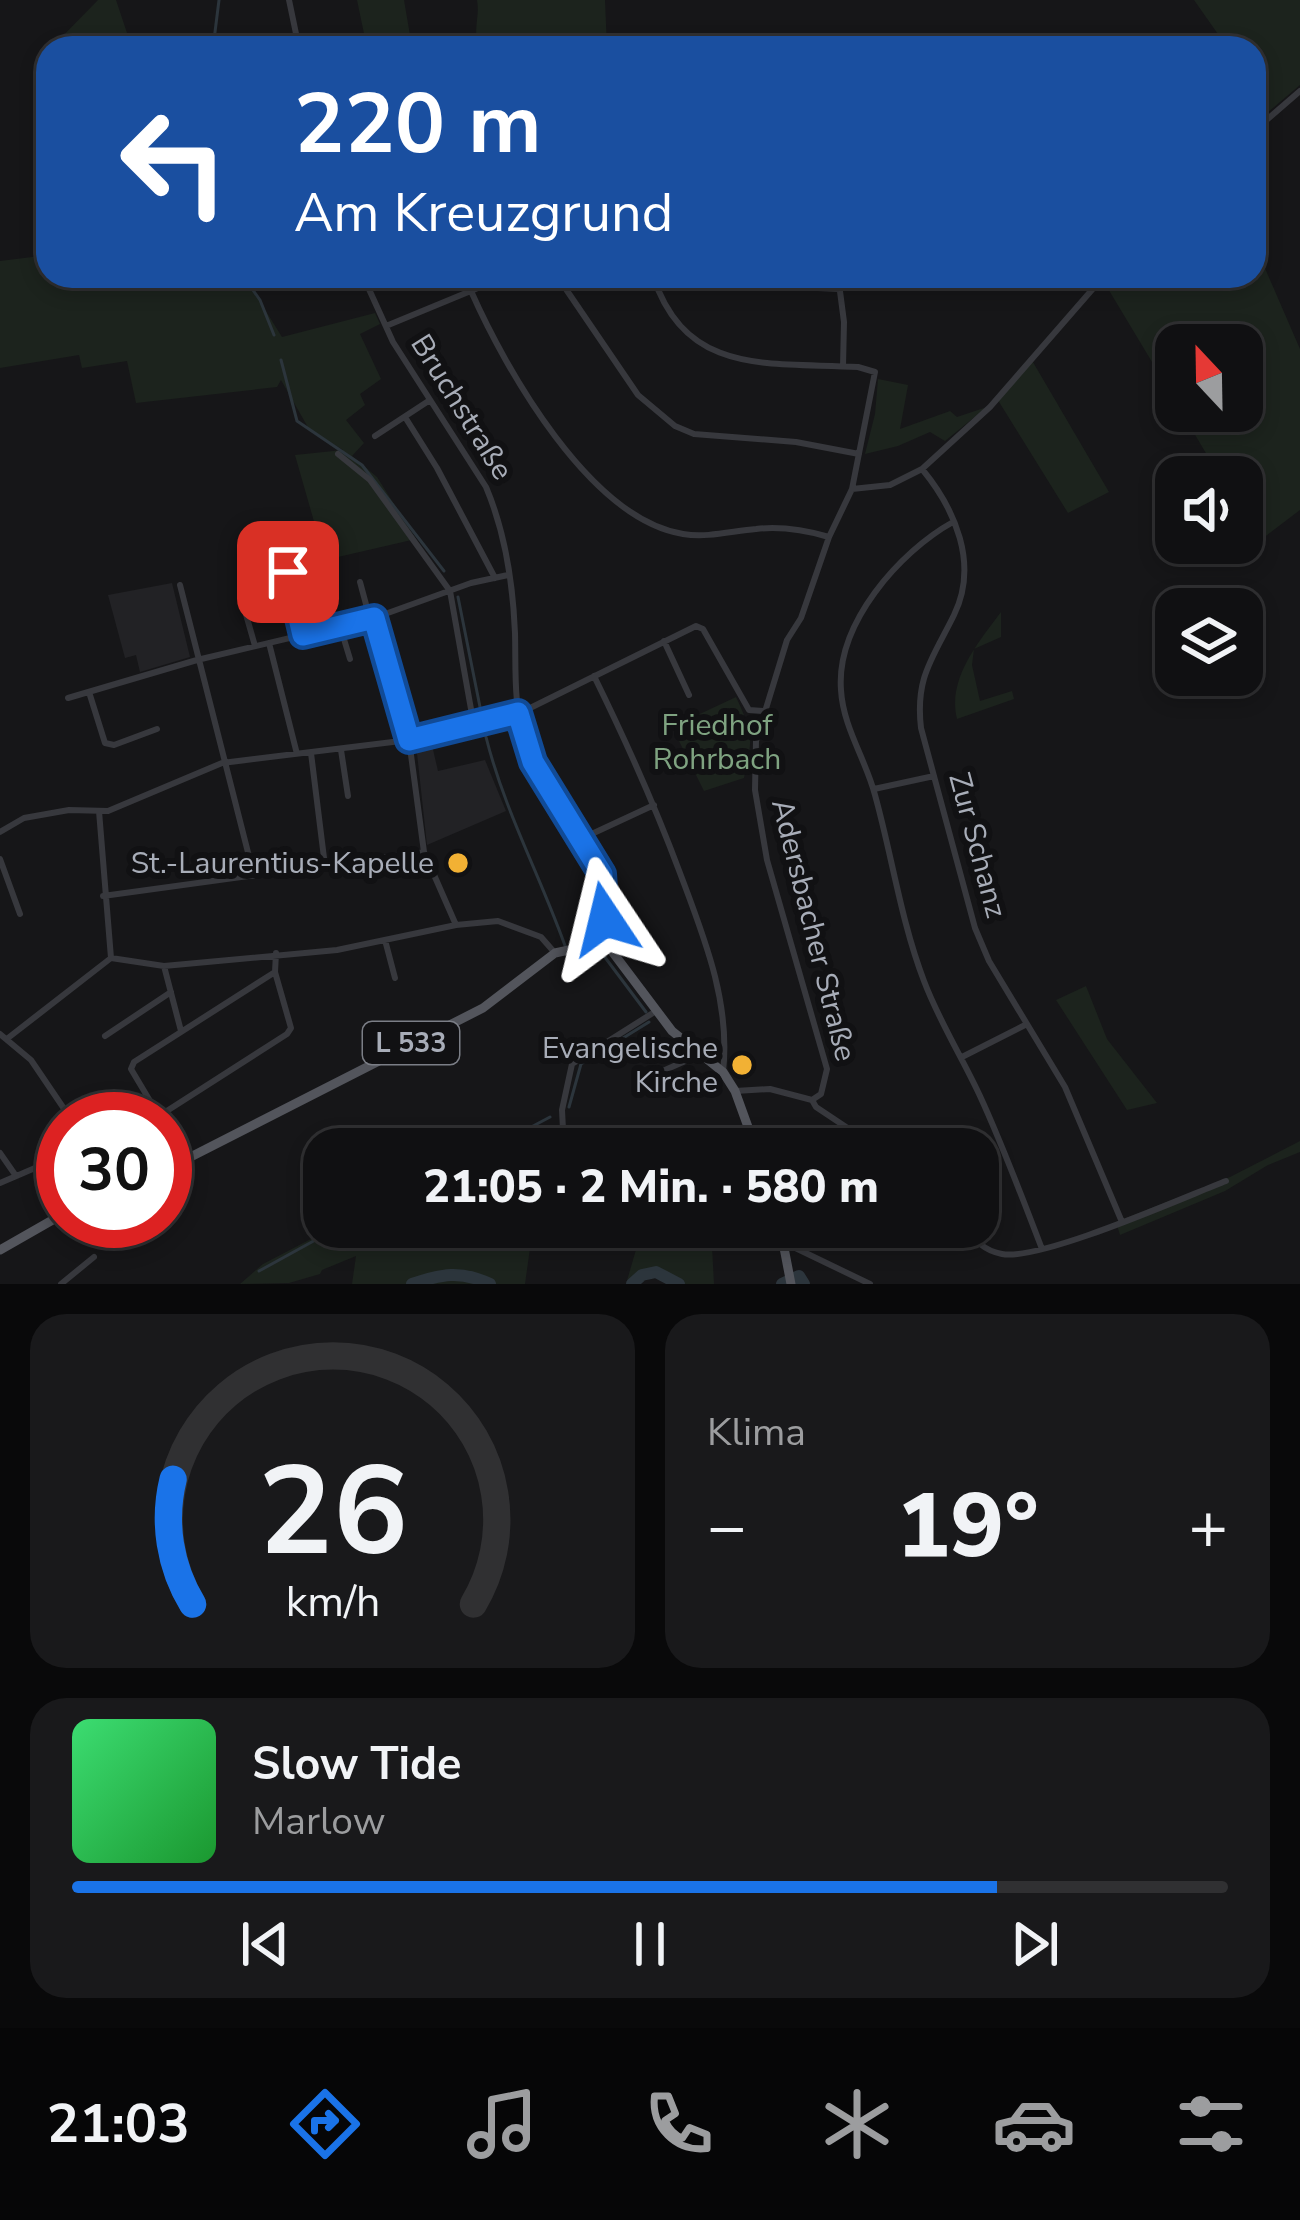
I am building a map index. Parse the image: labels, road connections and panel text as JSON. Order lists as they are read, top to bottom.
{
  "streets": {
    "main road": ["L 533"],
    "street": ["Bruchstraße", "Zur Schanz", "Adersbacher Straße"]
  },
  "parks": ["Friedhof Rohrbach"],
  "places": ["St.-Laurentius-Kapelle", "Evangelische Kirche"],
  "north": "top",
  "page": {
    "turn": ["220 m", "Am Kreuzgrund"],
    "limit": "30",
    "trip": "21:05 · 2 Min. · 580 m",
    "tile": "Klima",
    "heat": ["−", "19°", "+"],
    "song": ["Slow Tide", "Marlow"],
    "tabs": "21:03",
    "gauge": ["26", "km/h"]
  }
}
